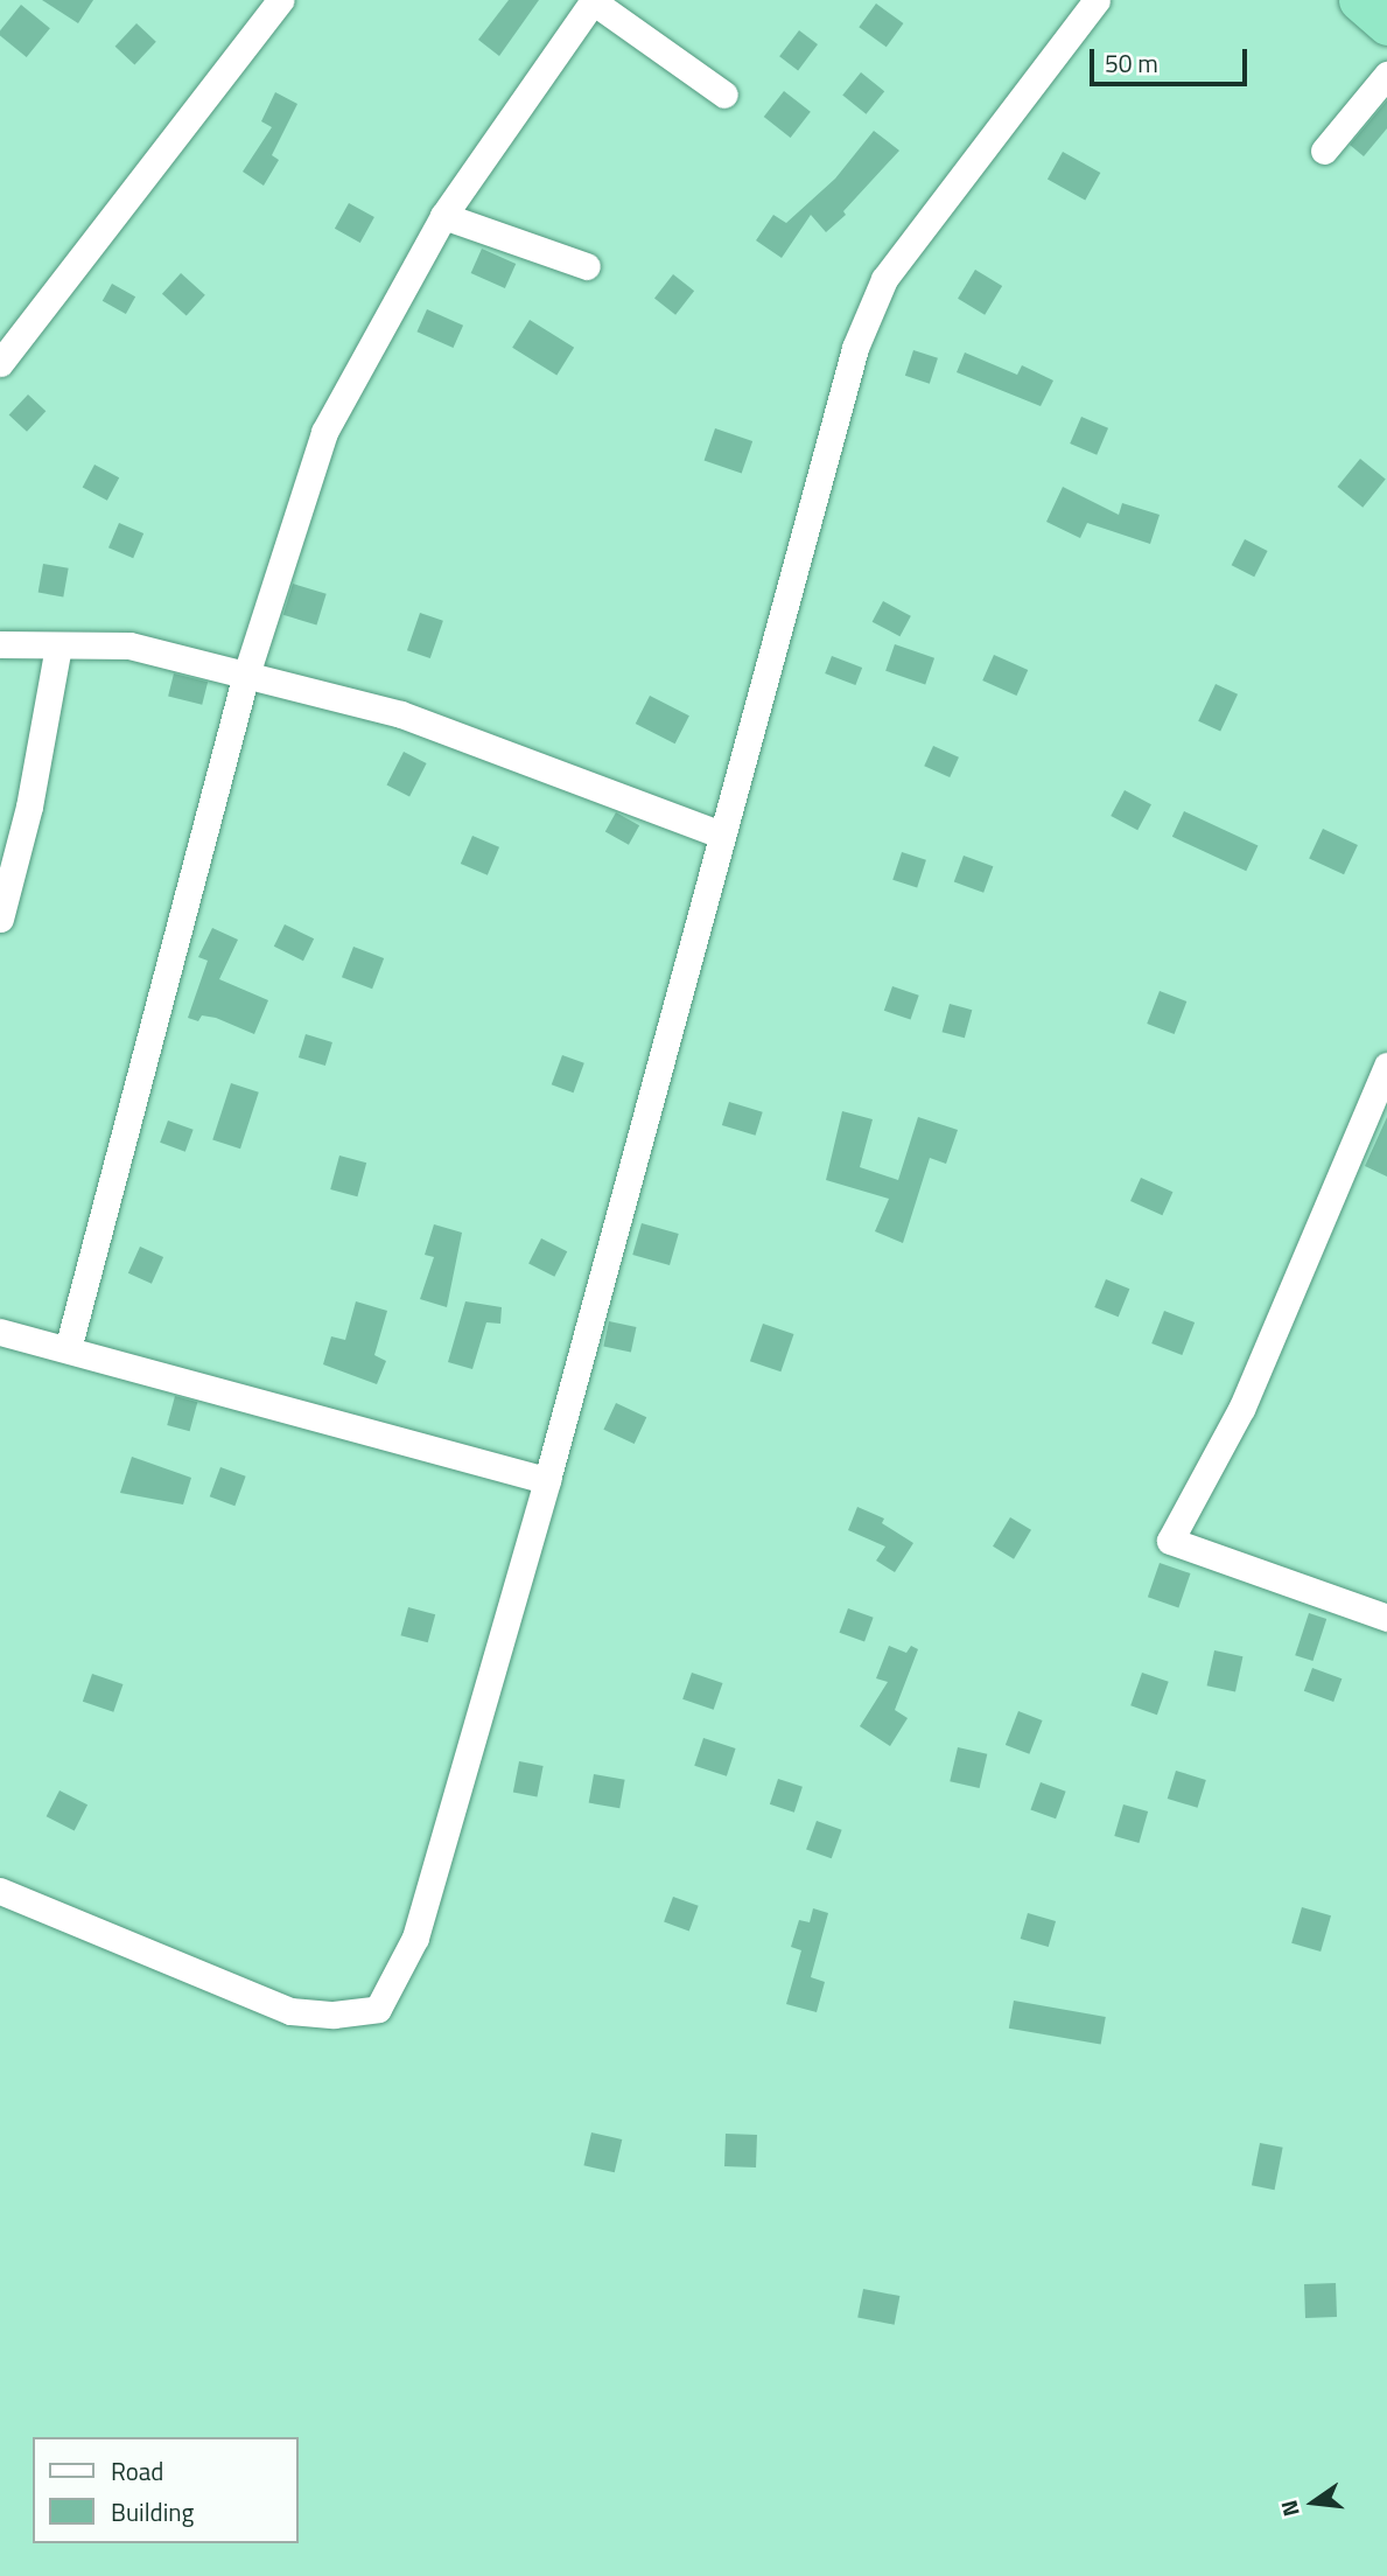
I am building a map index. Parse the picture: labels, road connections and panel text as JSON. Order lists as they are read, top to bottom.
{
  "legend": ["Road", "Building"],
  "scale_bar": "50 m",
  "north": "left"
}
